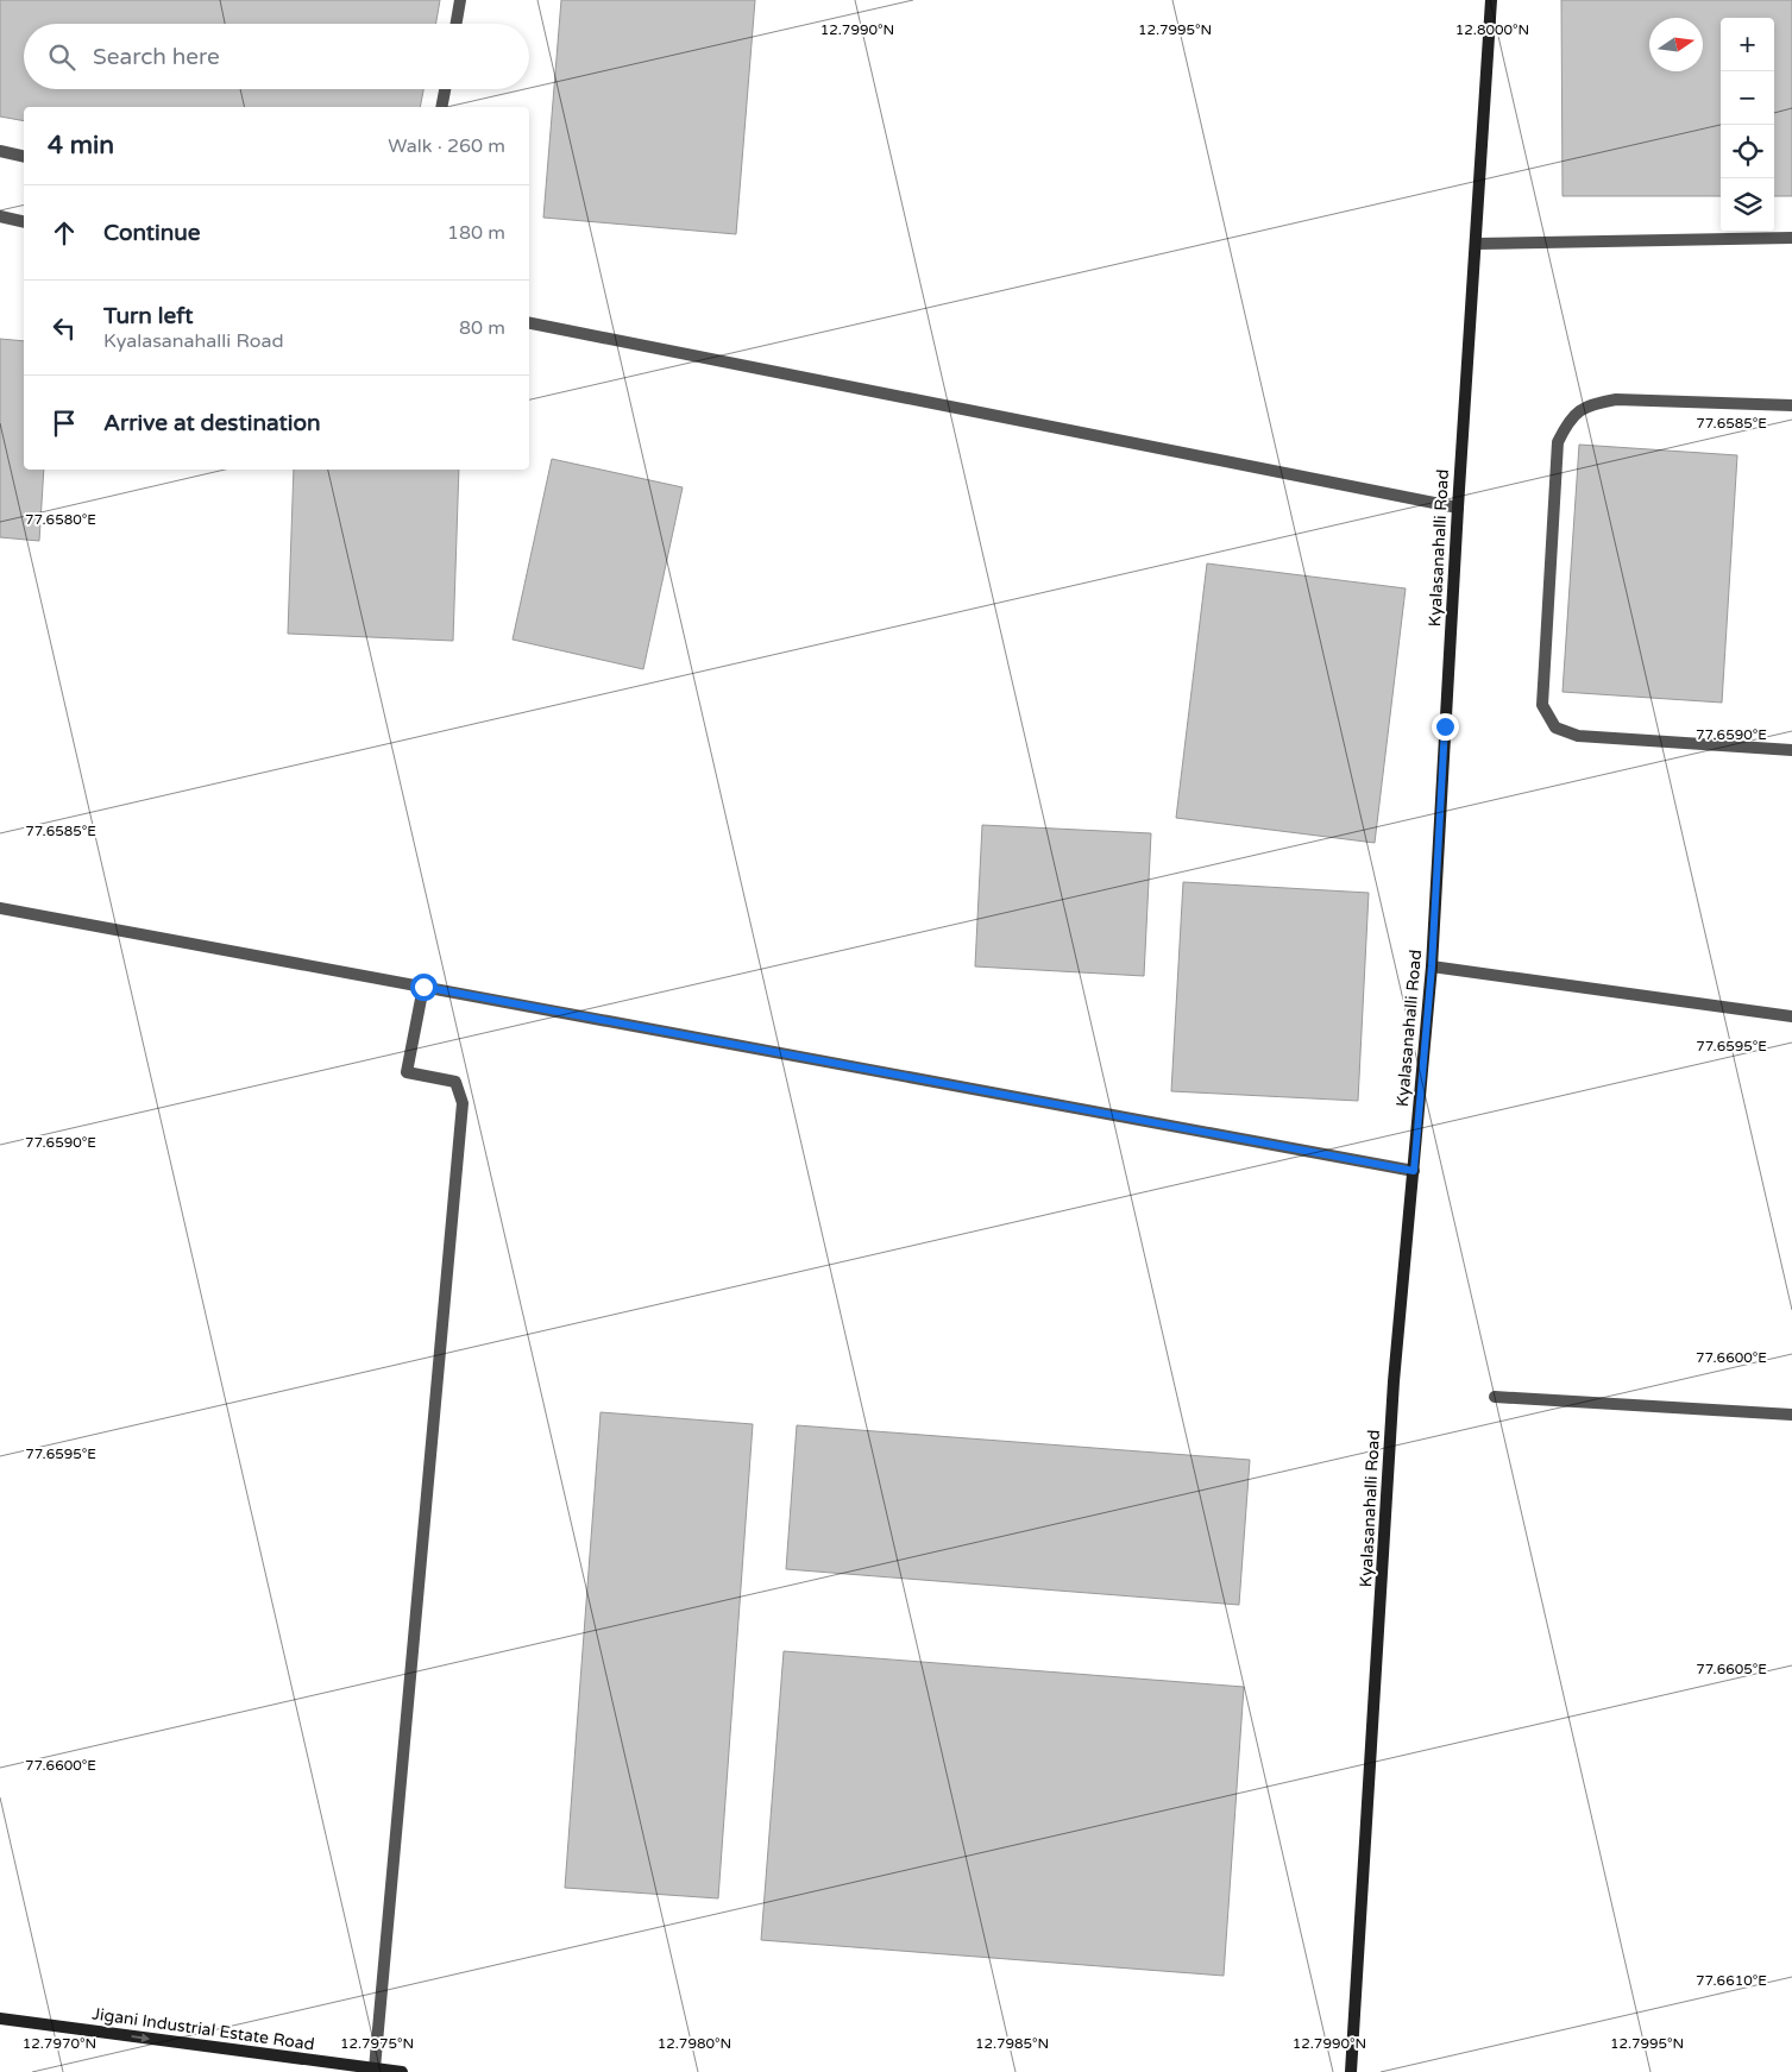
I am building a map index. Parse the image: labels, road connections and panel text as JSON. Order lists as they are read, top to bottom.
{
  "streets": {
    "street": ["Kyalasanahalli Road", "Jigani Industrial Estate Road"]
  },
  "one_way": ["Jigani Industrial Estate Road"],
  "north": "right",
  "page": {
    "map_buttons": ["+", "−"],
    "search": "Search here",
    "heading": ["4 min", "Walk · 260 m"],
    "list": [
      ["Continue", "180 m"],
      ["Turn left", "Kyalasanahalli Road", "80 m"],
      "Arrive at destination"
    ]
  },
  "coordinates": [
    "12.7990°N",
    "12.7995°N",
    "12.8000°N",
    "77.6585°E",
    "77.6580°E",
    "77.6590°E",
    "77.6595°E",
    "77.6600°E",
    "77.6605°E",
    "77.6610°E",
    "12.7970°N",
    "12.7975°N",
    "12.7980°N",
    "12.7985°N"
  ]
}
